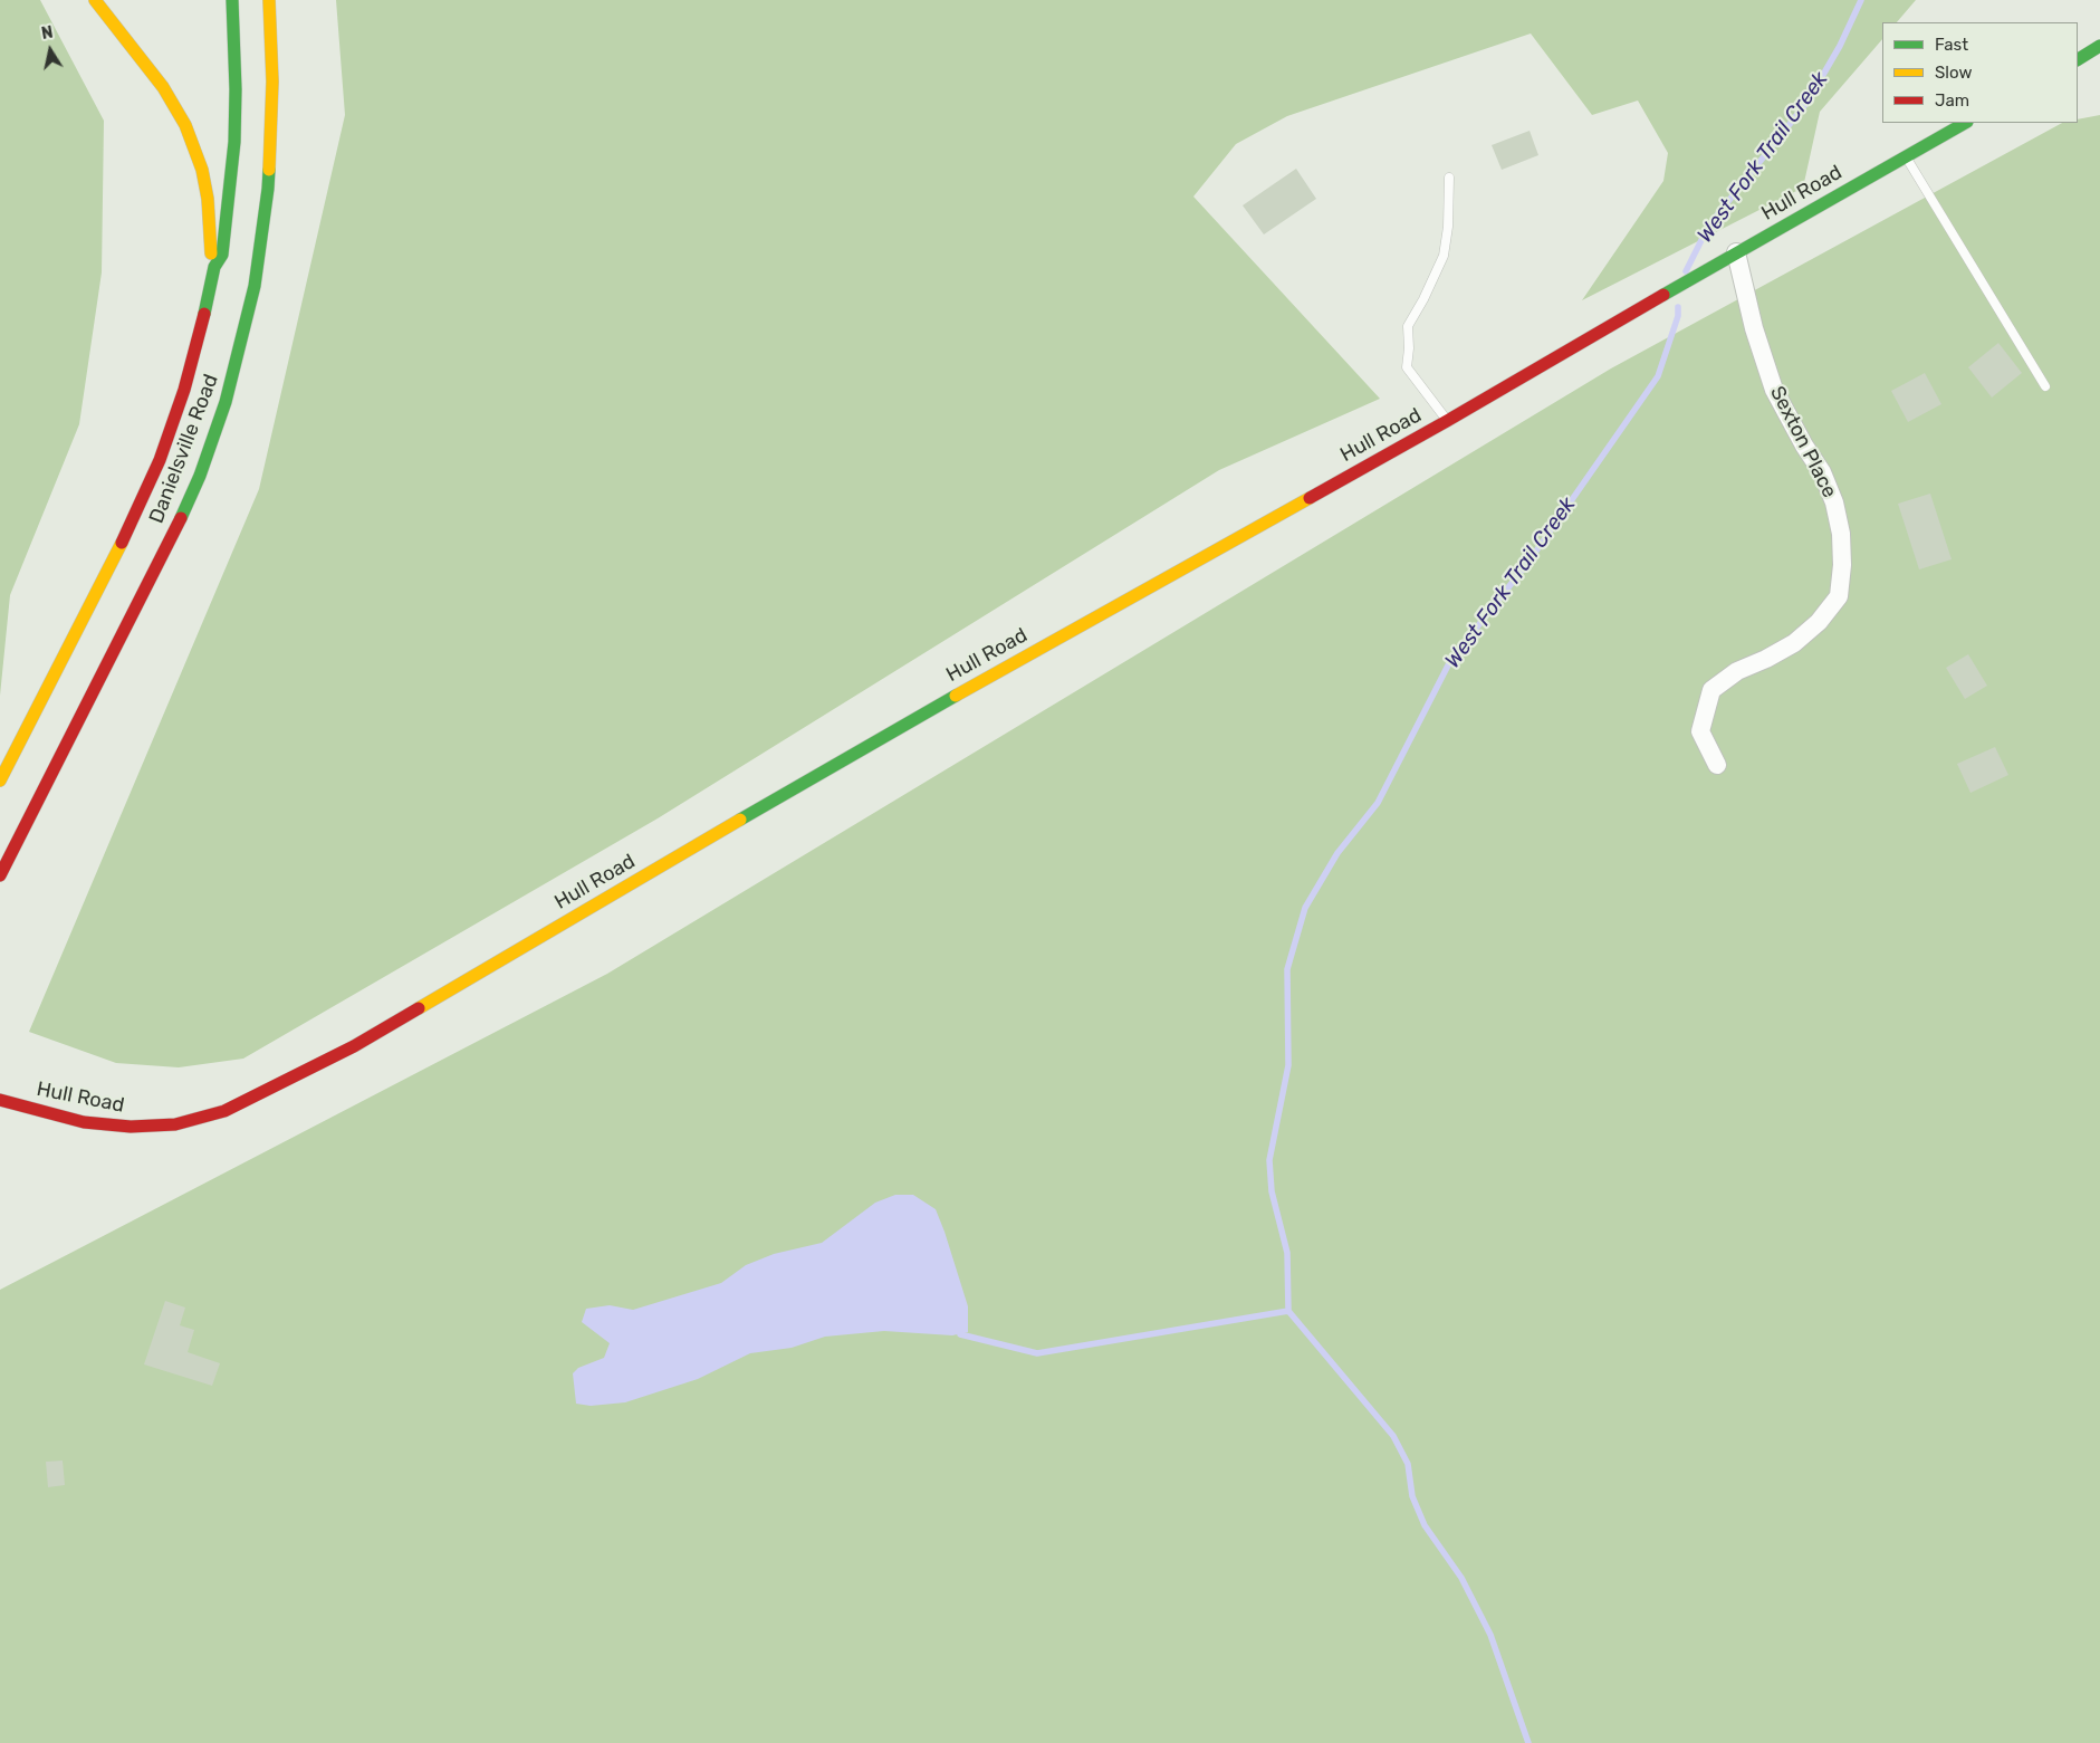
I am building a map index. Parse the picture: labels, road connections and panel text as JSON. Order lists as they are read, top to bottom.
{
  "streets": {
    "main road": ["Hull Road", "Danielsville Road"],
    "street": ["Sexton Place"]
  },
  "crossings": [
    ["Hull Road", "Sexton Place"]
  ],
  "water": ["West Fork Trail Creek"],
  "legend": ["Fast", "Slow", "Jam"],
  "north": "top"
}
